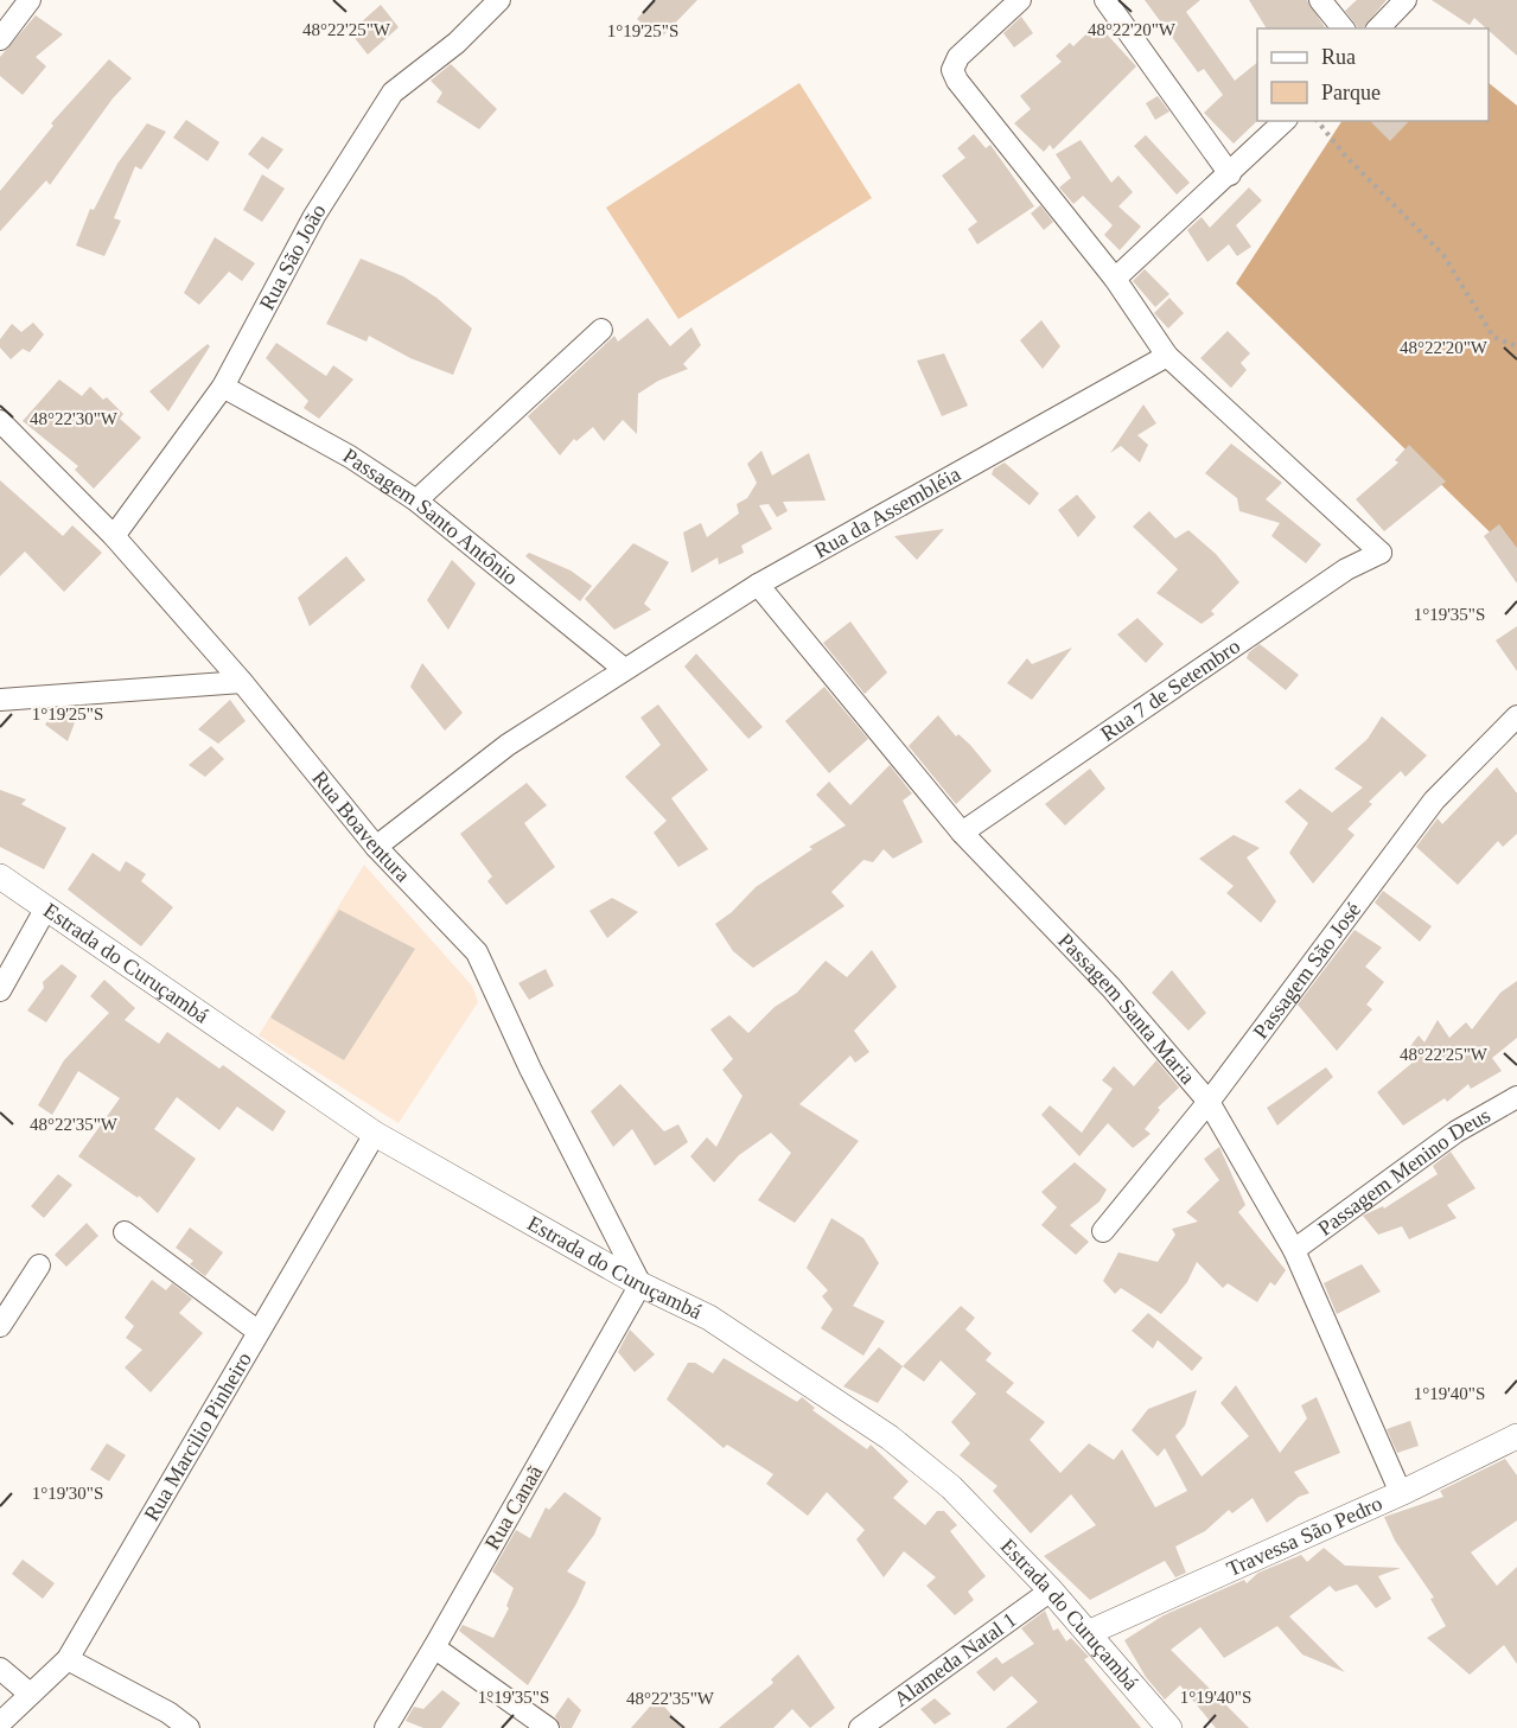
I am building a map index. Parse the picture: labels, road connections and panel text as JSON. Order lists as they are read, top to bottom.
{
  "streets": {
    "street": [
      "Rua São João",
      "Rua da Assembléia",
      "Passagem Santo Antônio",
      "Rua 7 de Setembro",
      "Rua Boaventura",
      "Estrada do Curuçambá",
      "Passagem São José",
      "Passagem Santa Maria",
      "Passagem Menino Deus",
      "Rua Marcilio Pinheiro",
      "Rua Canaã",
      "Travessa São Pedro",
      "Alameda Natal 1"
    ]
  },
  "crossings": [
    ["Rua São João", "Passagem Santo Antônio"],
    ["Rua São João", "Rua Boaventura"],
    ["Rua da Assembléia", "Passagem Santo Antônio"],
    ["Rua da Assembléia", "Rua 7 de Setembro"],
    ["Rua da Assembléia", "Rua Boaventura"],
    ["Rua da Assembléia", "Passagem Santa Maria"],
    ["Rua 7 de Setembro", "Passagem Santa Maria"],
    ["Rua Boaventura", "Estrada do Curuçambá"],
    ["Rua Boaventura", "Rua Canaã"],
    ["Estrada do Curuçambá", "Rua Marcilio Pinheiro"],
    ["Estrada do Curuçambá", "Rua Canaã"],
    ["Estrada do Curuçambá", "Travessa São Pedro"],
    ["Estrada do Curuçambá", "Alameda Natal 1"],
    ["Passagem São José", "Passagem Santa Maria"],
    ["Passagem Santa Maria", "Passagem Menino Deus"],
    ["Passagem Santa Maria", "Travessa São Pedro"]
  ],
  "legend": ["Rua", "Parque"],
  "coordinates": [
    "48°22'25\"W",
    "48°22'20\"W",
    "1°19'25\"S",
    "48°22'30\"W",
    "1°19'35\"S",
    "48°22'35\"W",
    "1°19'40\"S",
    "1°19'30\"S"
  ]
}
